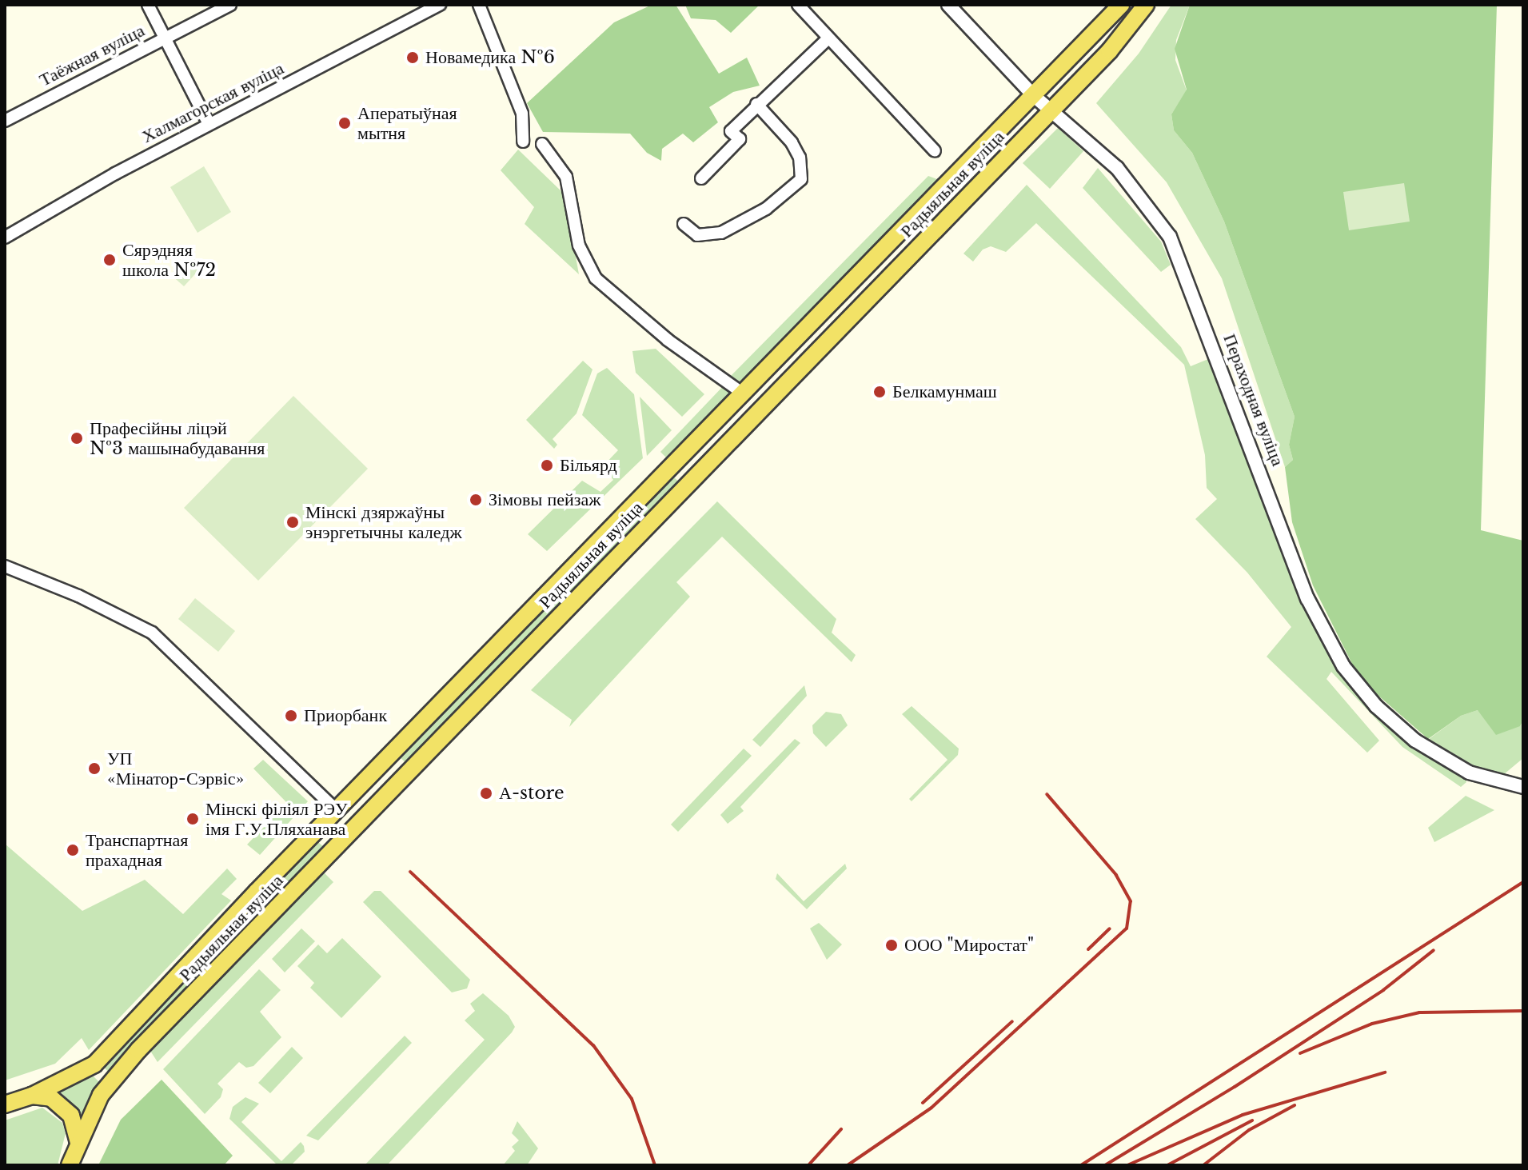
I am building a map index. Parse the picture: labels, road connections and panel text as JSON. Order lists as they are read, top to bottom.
{
  "streets": {
    "main road": ["Радыяльная вуліца"],
    "street": ["Таёжная вуліца", "Халмагорская вуліца", "Пераходная вуліца"]
  },
  "crossings": [
    ["Радыяльная вуліца", "Пераходная вуліца"]
  ],
  "places": [
    "Новамедика №6",
    "Аператыўная мытня",
    "Сярэдняя школа №72",
    "Белкамунмаш",
    "Прафесійны ліцэй №3 машынабудавання",
    "Більярд",
    "Зімовы пейзаж",
    "Мінскі дзяржаўны энэргетычны каледж",
    "Приорбанк",
    "УП «Мінатор-Сэрвіс»",
    "А-store",
    "Мінскі філіял РЭУ імя Г.У.Пляханава",
    "Транспартная прахадная",
    "ООО \"Миростат\""
  ]
}
